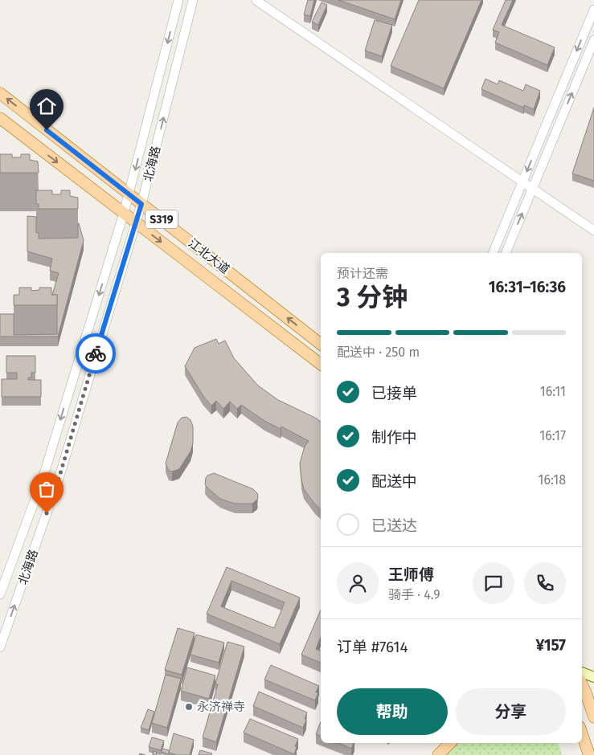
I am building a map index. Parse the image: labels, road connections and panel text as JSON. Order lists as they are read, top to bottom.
{
  "streets": {
    "main road": ["S319", "江北大道"],
    "street": ["北海路"]
  },
  "crossings": [
    ["北海路", "江北大道"]
  ],
  "places": ["永济禅寺"],
  "page": {
    "heading": ["3 分钟", "预计还需", "16:31–16:36"],
    "panel": [
      "王师傅",
      "骑手 · 4.9",
      "订单 #7614",
      "¥157"
    ],
    "bar": "配送中 · 250 m",
    "list": [
      ["已接单", "16:11"],
      ["制作中", "16:17"],
      ["配送中", "16:18"],
      "已送达"
    ],
    "buttons": ["帮助", "分享"]
  }
}
